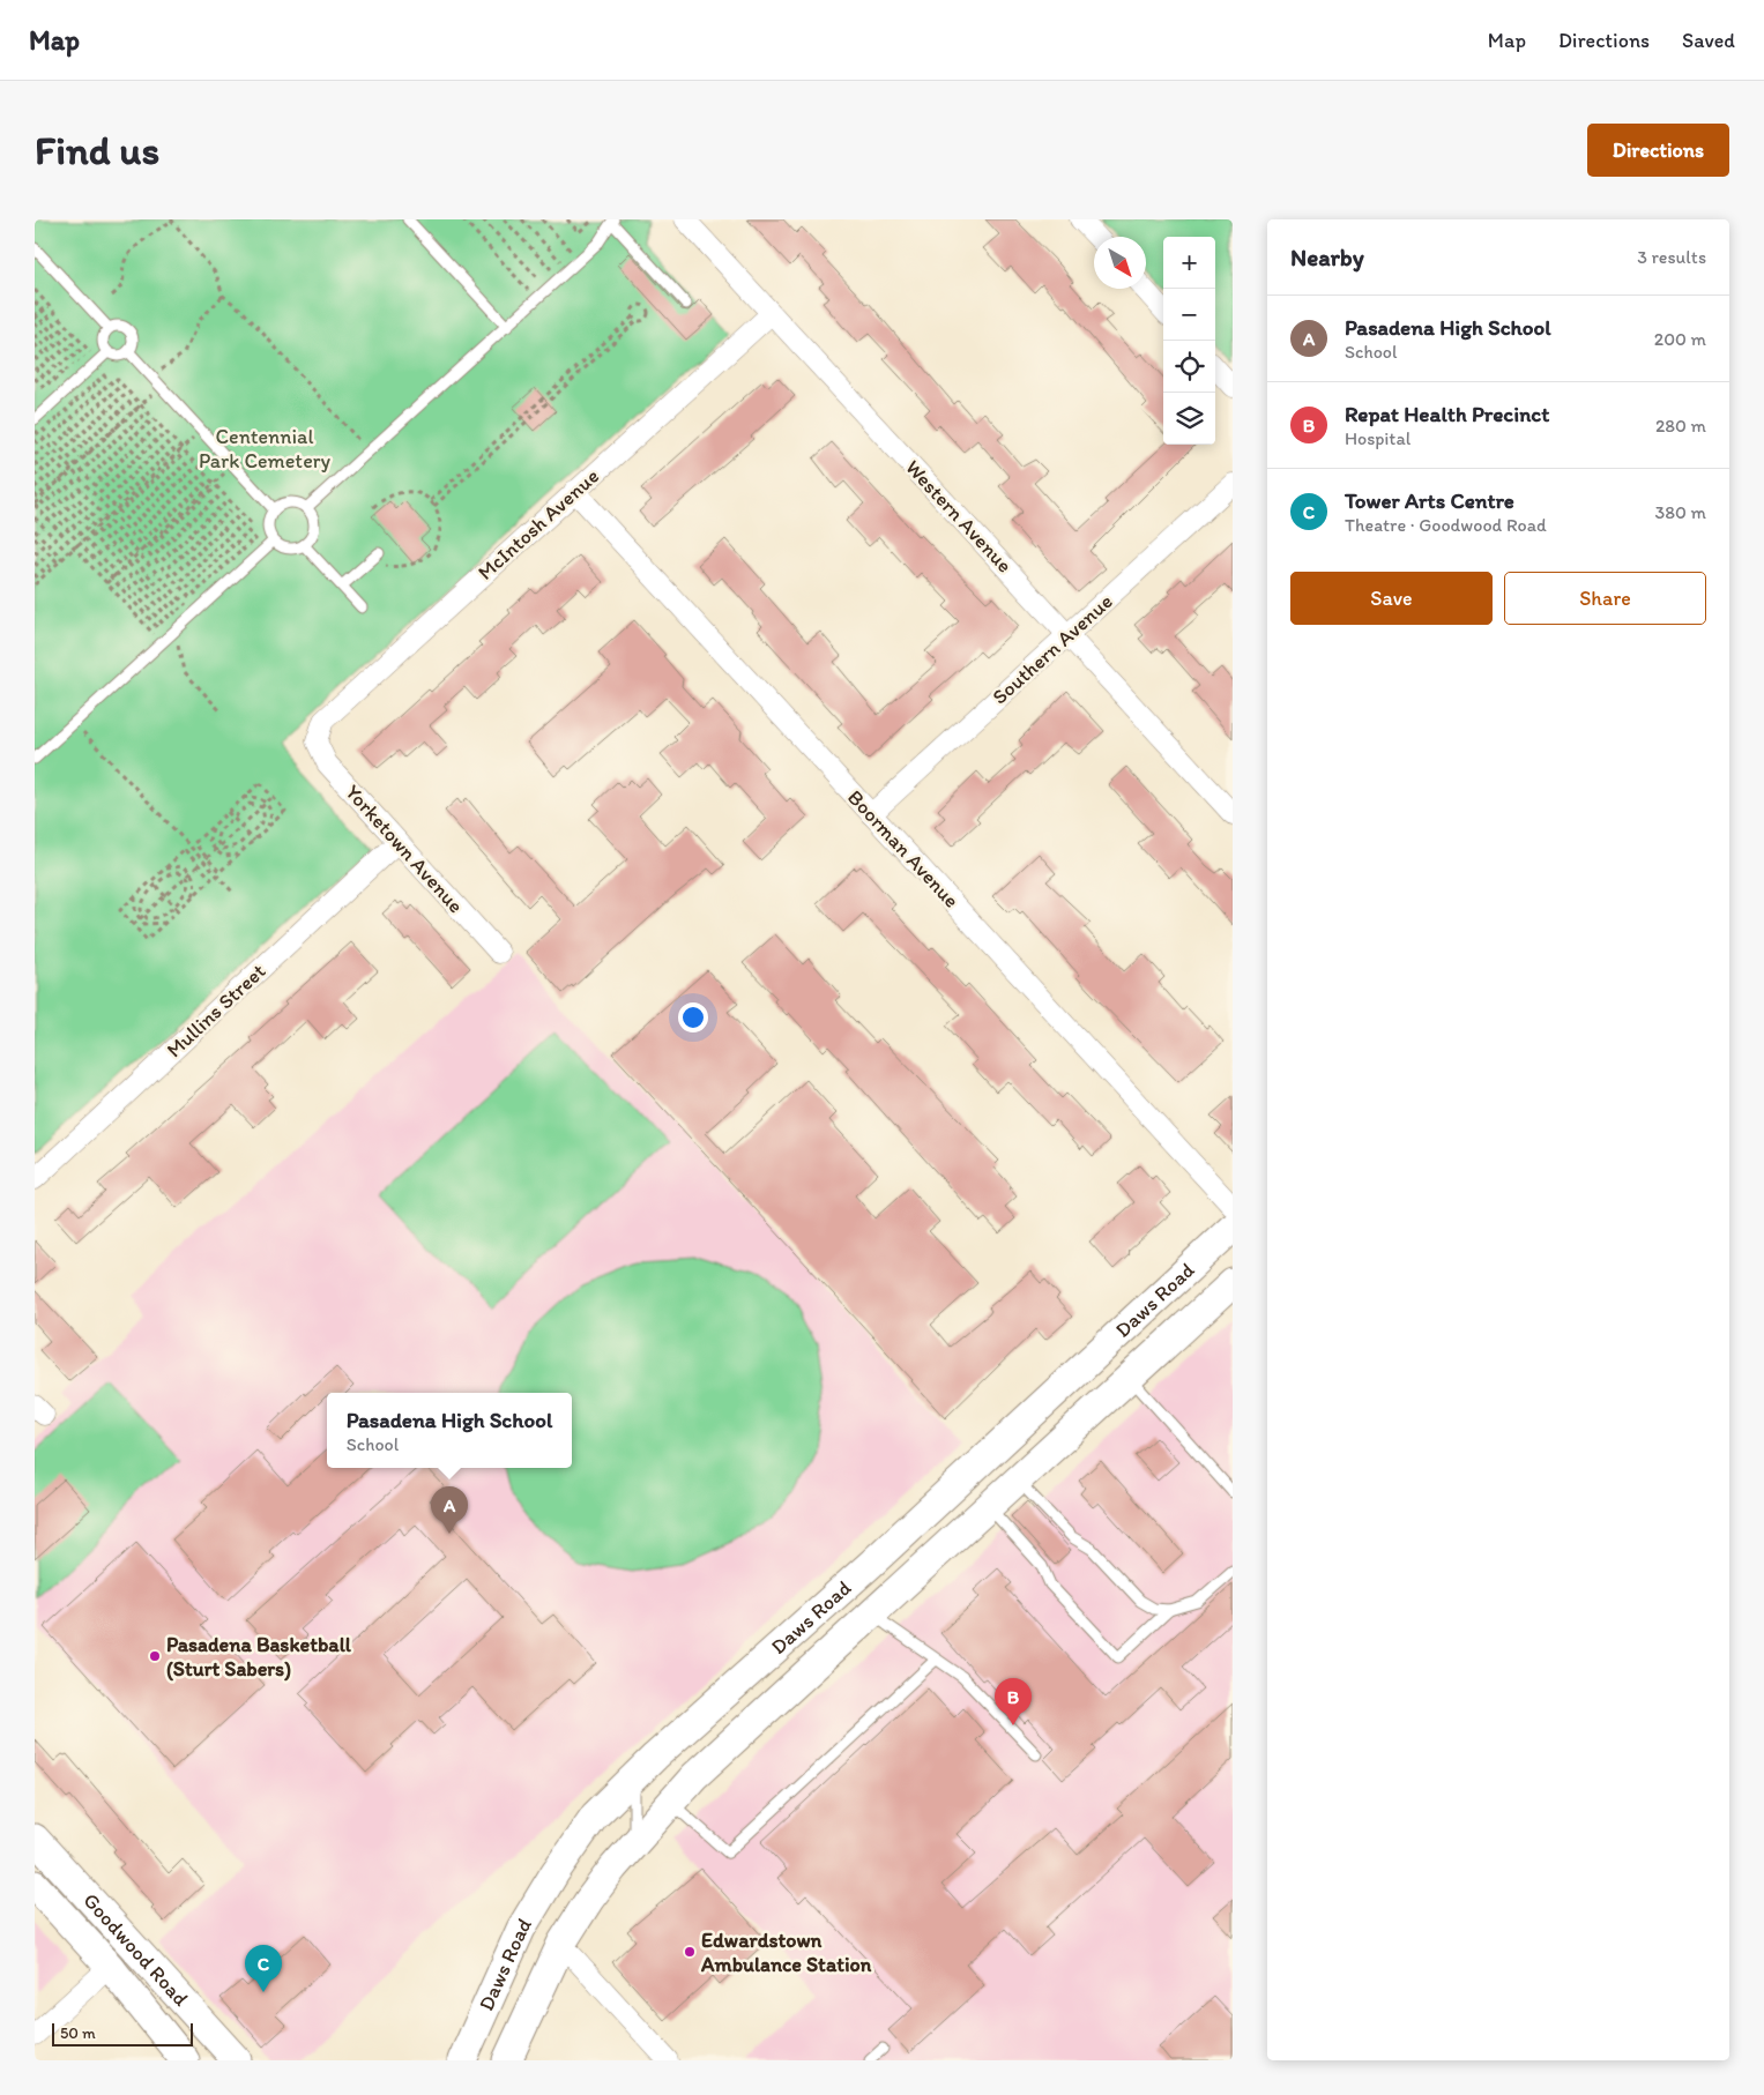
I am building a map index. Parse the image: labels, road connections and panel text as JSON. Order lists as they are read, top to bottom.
{
  "streets": {
    "main road": ["Daws Road", "Goodwood Road"],
    "street": [
      "Western Avenue",
      "McIntosh Avenue",
      "Southern Avenue",
      "Yorketown Avenue",
      "Boorman Avenue",
      "Mullins Street"
    ]
  },
  "crossings": [
    ["Western Avenue", "McIntosh Avenue"],
    ["Western Avenue", "Southern Avenue"],
    ["McIntosh Avenue", "Yorketown Avenue"],
    ["McIntosh Avenue", "Boorman Avenue"],
    ["Southern Avenue", "Boorman Avenue"],
    ["Yorketown Avenue", "Mullins Street"]
  ],
  "parks": ["Centennial Park Cemetery"],
  "places": ["Pasadena Basketball (Sturt Sabers)", "Edwardstown Ambulance Station"],
  "scale_bar": "50 m",
  "north": "bottom right",
  "page": {
    "header": "Map",
    "nav": ["Map", "Directions", "Saved"],
    "buttons": [
      "Directions",
      ["Save", "Share"]
    ],
    "title": "Find us",
    "heading": ["Nearby", "3 results"],
    "map_buttons": ["+", "−"],
    "list": [
      {
        "mark": "A",
        "name": "Pasadena High School",
        "note": "School",
        "value": "200 m"
      },
      {
        "mark": "B",
        "name": "Repat Health Precinct",
        "note": "Hospital",
        "value": "280 m"
      },
      {
        "mark": "C",
        "name": "Tower Arts Centre",
        "note": "Theatre · Goodwood Road",
        "value": "380 m"
      }
    ],
    "popup": ["Pasadena High School", "School"],
    "pins": ["A", "B", "C"],
    "scale": "50 m"
  }
}
